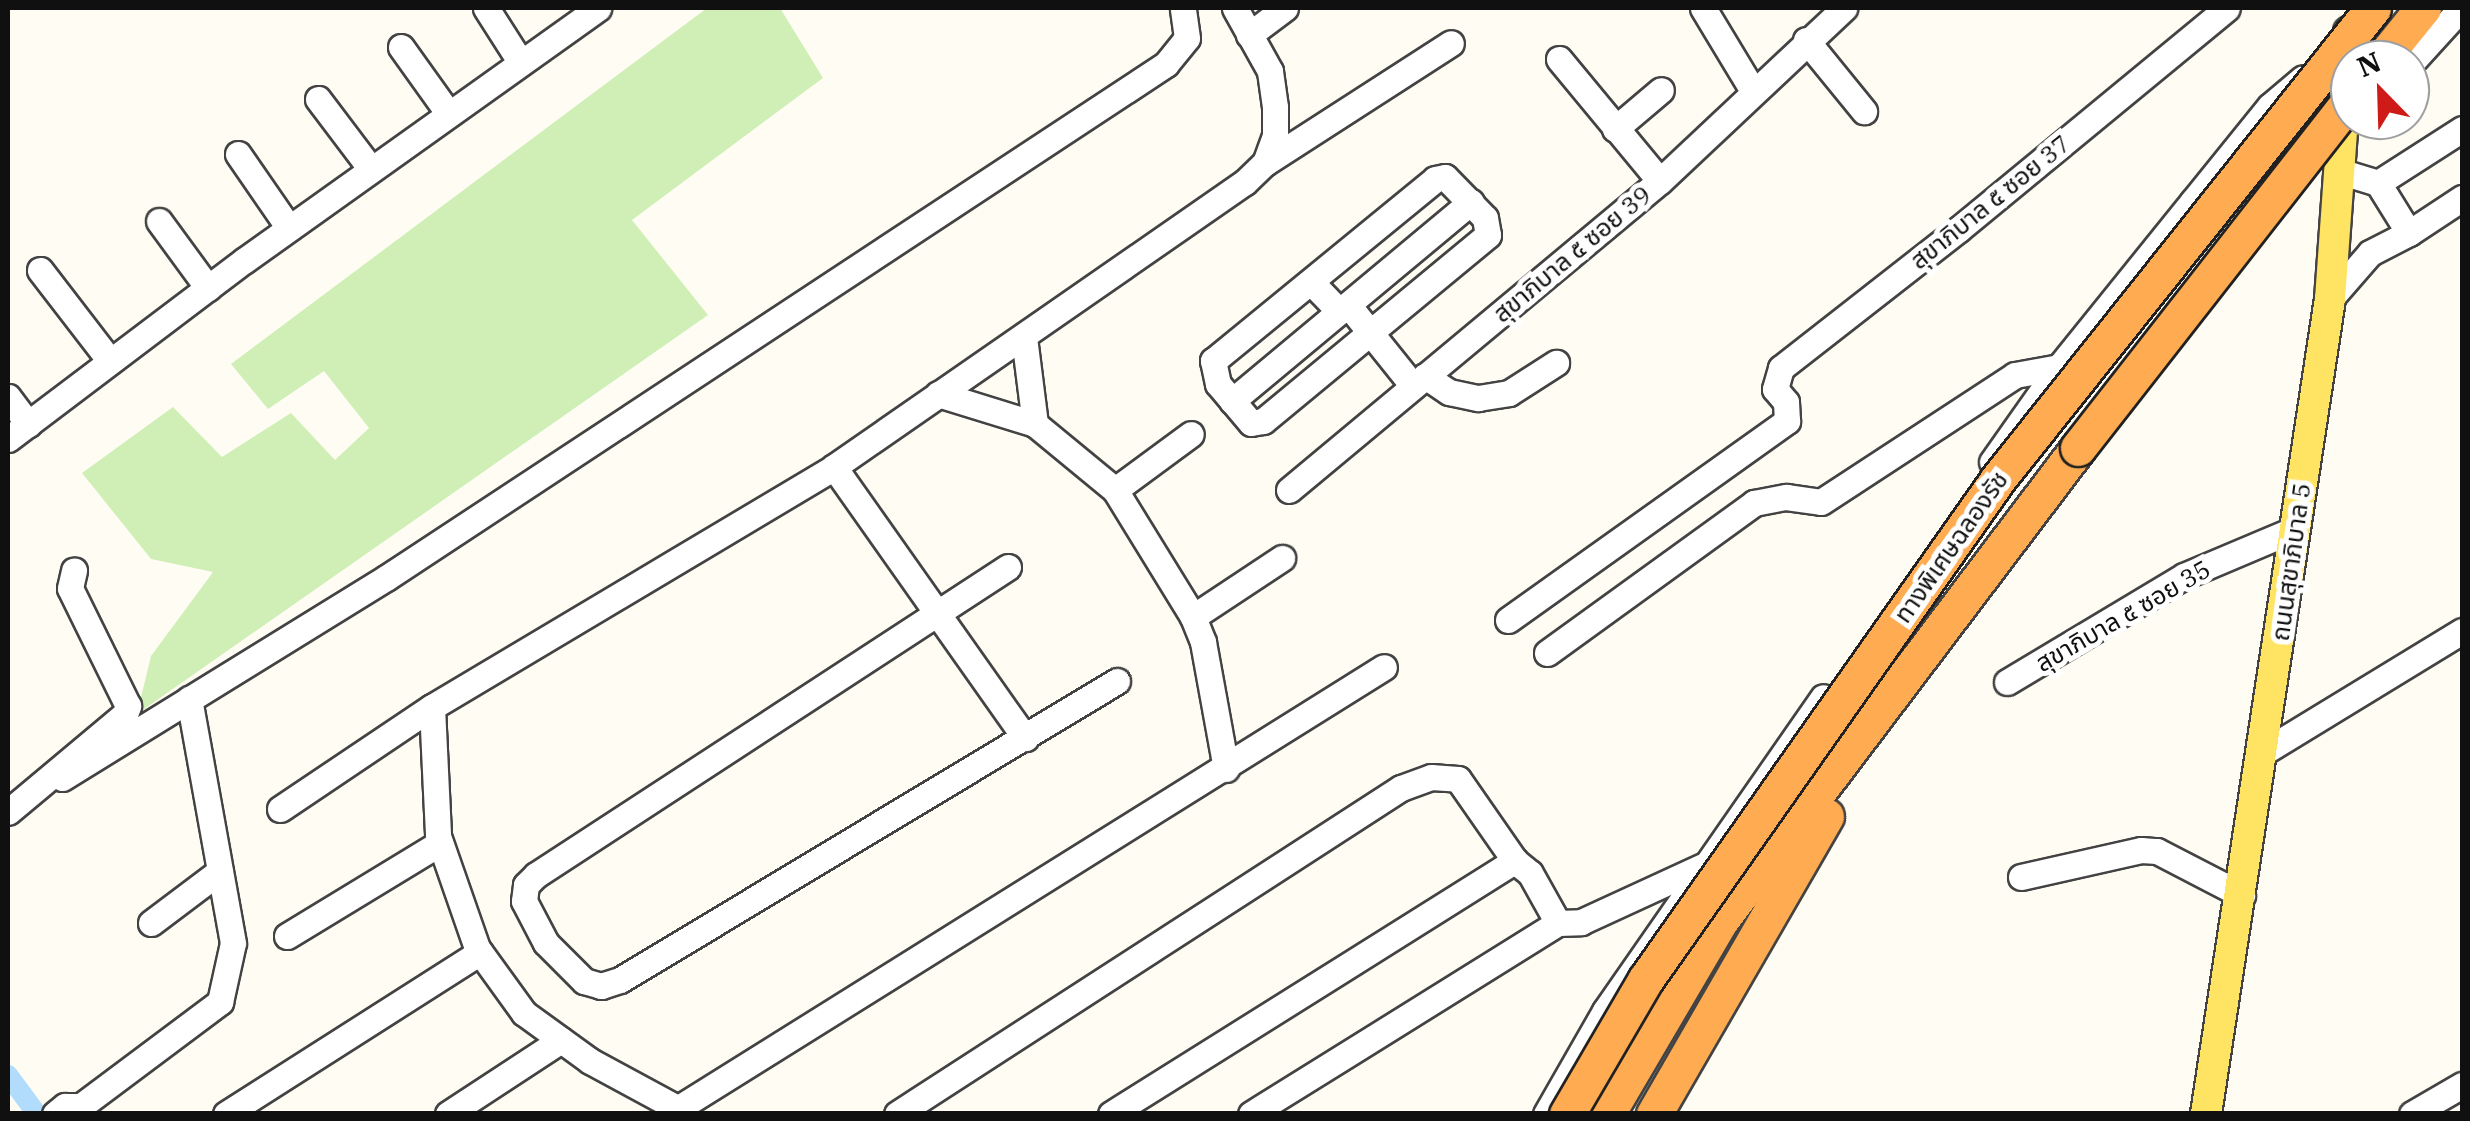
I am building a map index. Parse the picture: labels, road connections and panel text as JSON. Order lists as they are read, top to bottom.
{
  "streets": {
    "highway": ["ทางพิเศษฉลองรัช"],
    "main road": ["ถนนสุขาภิบาล 5"],
    "street": ["สุขาภิบาล ๕ ซอย 37", "สุขาภิบาล ๕ ซอย 39", "สุขาภิบาล ๕ ซอย 35"]
  },
  "crossings": [
    ["ถนนสุขาภิบาล 5", "สุขาภิบาล ๕ ซอย 35"]
  ],
  "north": "top left"
}
